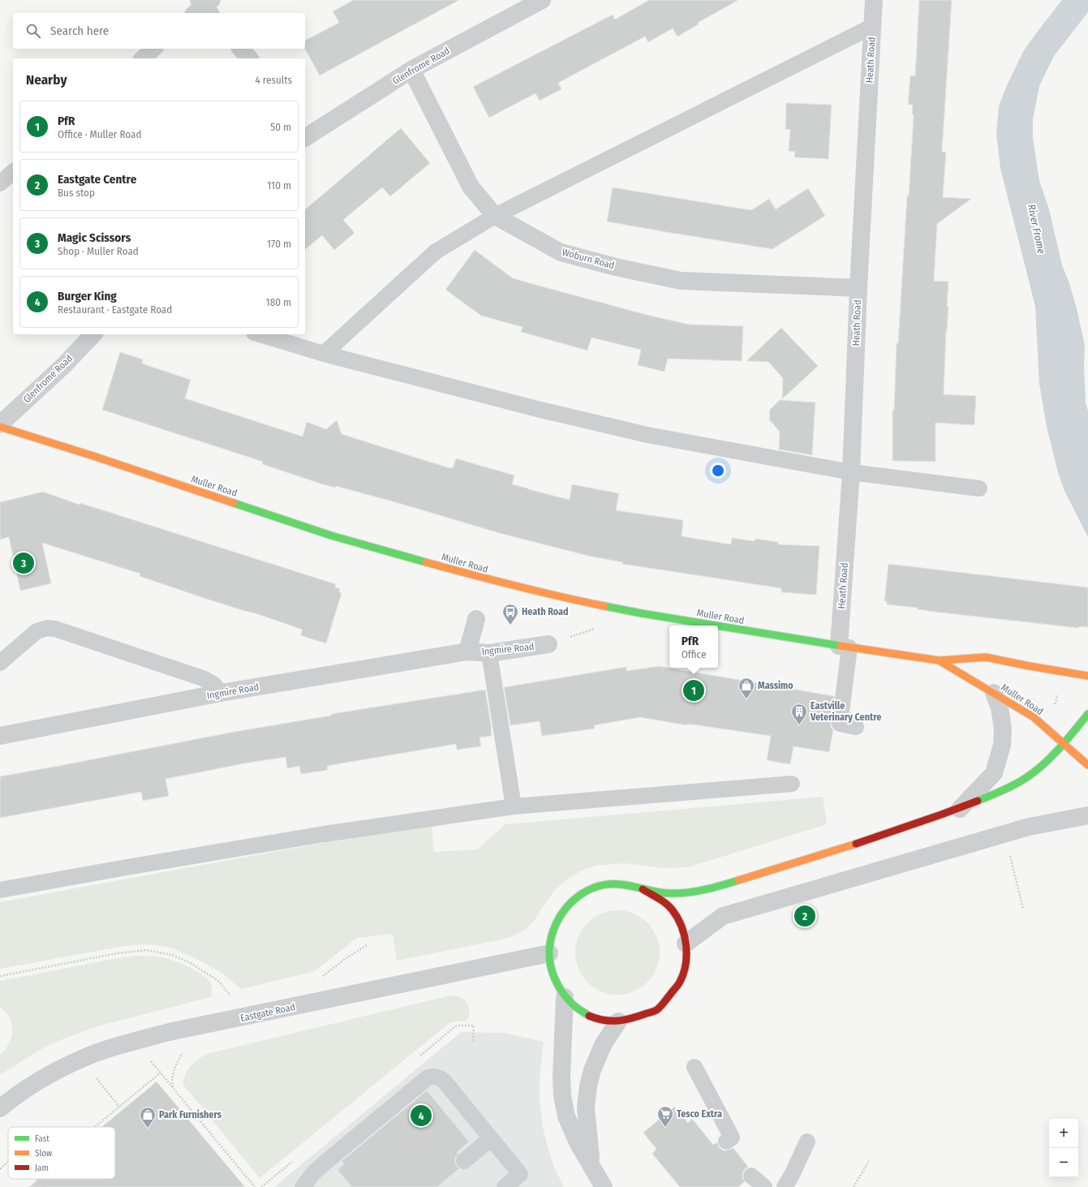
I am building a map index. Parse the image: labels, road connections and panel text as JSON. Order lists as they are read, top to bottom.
{
  "streets": {
    "main road": ["Muller Road"],
    "street": [
      "Heath Road",
      "Glenfrome Road",
      "Woburn Road",
      "Ingmire Road",
      "Eastgate Road"
    ]
  },
  "crossings": [
    ["Heath Road", "Woburn Road"],
    ["Heath Road", "Muller Road"],
    ["Glenfrome Road", "Woburn Road"],
    ["Glenfrome Road", "Muller Road"]
  ],
  "water": ["River Frome"],
  "places": {
    "bus stop": ["Heath Road"],
    "shop": ["Massimo", "Park Furnishers"],
    "building": ["Eastville Veterinary Centre"],
    "supermarket": ["Tesco Extra"]
  },
  "legend": ["Fast", "Slow", "Jam"],
  "page": {
    "search": "Search here",
    "heading": ["Nearby", "4 results"],
    "list": [
      {
        "mark": "1",
        "name": "PfR",
        "note": "Office · Muller Road",
        "value": "50 m"
      },
      {
        "mark": "2",
        "name": "Eastgate Centre",
        "note": "Bus stop",
        "value": "110 m"
      },
      {
        "mark": "3",
        "name": "Magic Scissors",
        "note": "Shop · Muller Road",
        "value": "170 m"
      },
      {
        "mark": "4",
        "name": "Burger King",
        "note": "Restaurant · Eastgate Road",
        "value": "180 m"
      }
    ],
    "pins": [
      "3",
      "1",
      "2",
      "4"
    ],
    "popup": ["PfR", "Office"],
    "map_buttons": ["+", "−"]
  }
}
